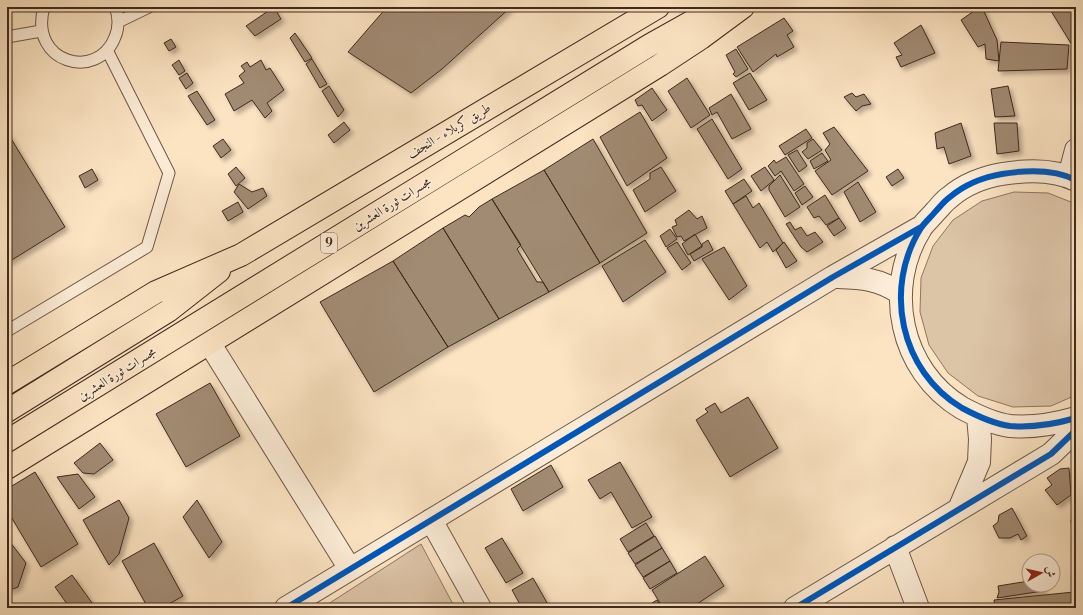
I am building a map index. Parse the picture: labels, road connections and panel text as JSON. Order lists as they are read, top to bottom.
{
  "streets": {
    "highway": ["طريق کربلاء - النجف", "مجسرات ثورة العشرين", "9"]
  },
  "crossings": [
    ["طريق کربلاء - النجف", "مجسرات ثورة العشرين"]
  ],
  "north": "right"
}
